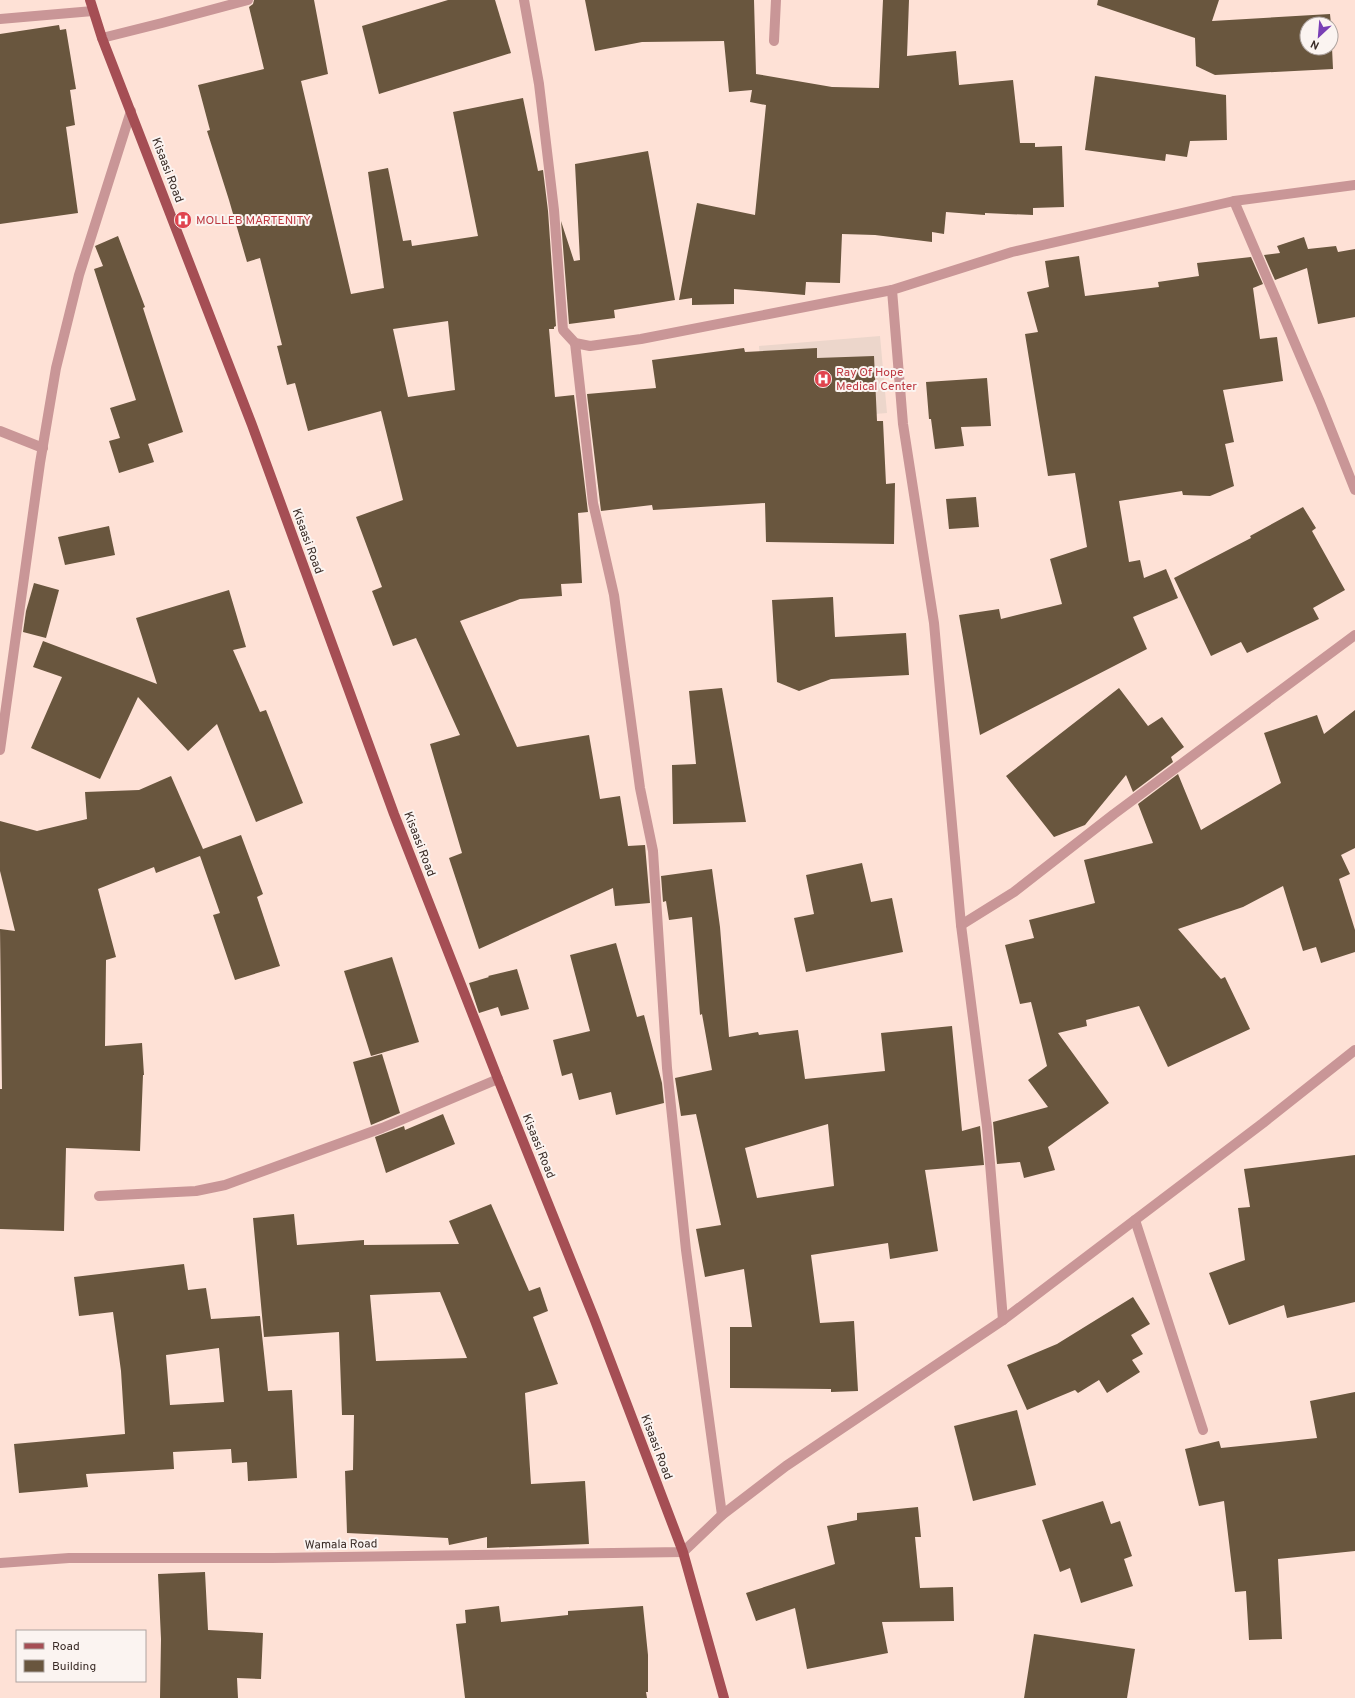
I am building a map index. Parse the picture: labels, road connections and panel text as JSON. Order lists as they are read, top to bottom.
{
  "streets": {
    "main road": ["Kisaasi Road"],
    "street": ["Wamala Road"]
  },
  "crossings": [
    ["Kisaasi Road", "Wamala Road"]
  ],
  "places": {
    "hospital": ["MOLLEB MARTENITY", "Ray Of Hope Medical Center"]
  },
  "legend": ["Road", "Building"],
  "north": "bottom left"
}
